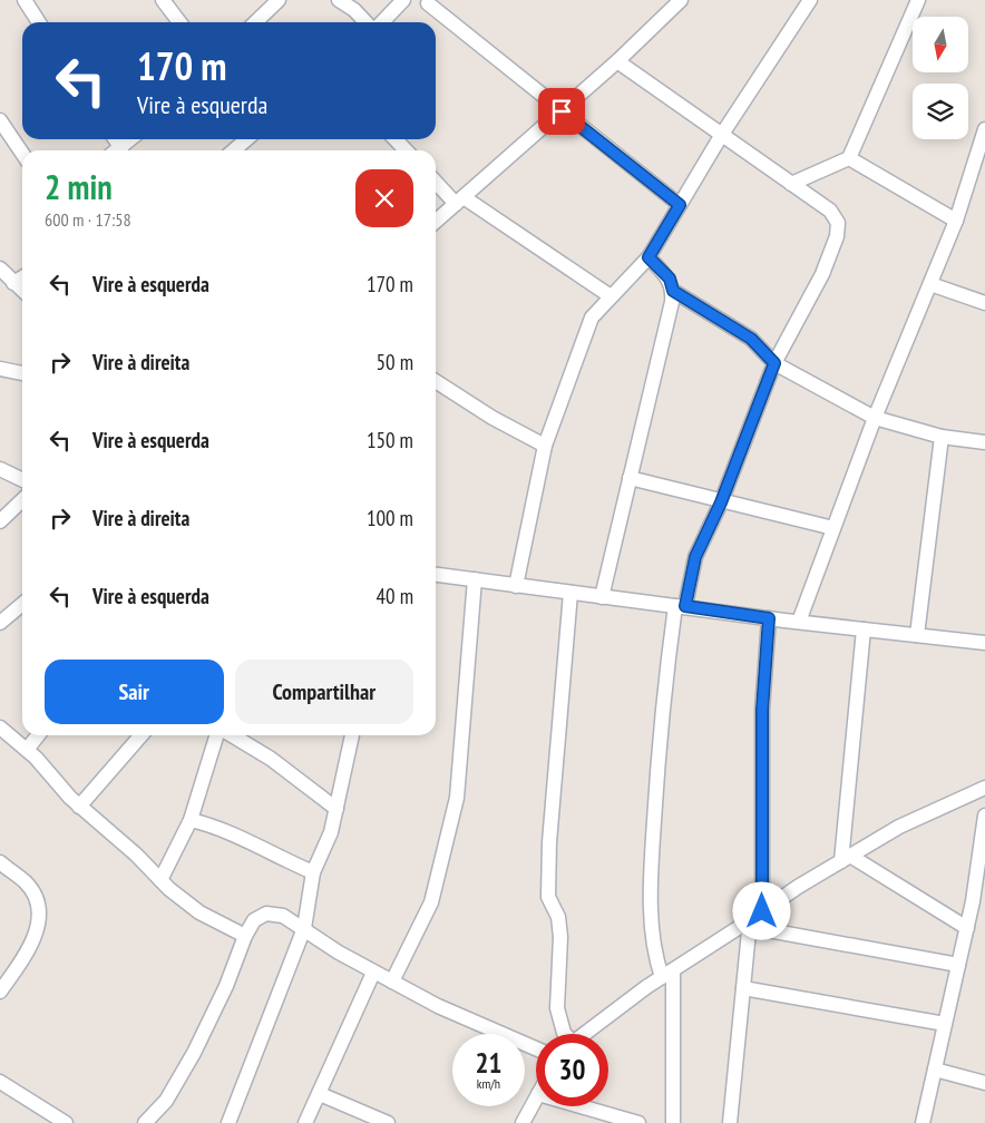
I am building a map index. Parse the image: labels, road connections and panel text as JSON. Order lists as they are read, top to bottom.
{
  "north": "bottom",
  "page": {
    "turn": ["170 m", "Vire à esquerda"],
    "heading": ["2 min", "600 m · 17:58"],
    "list": [
      {
        "name": "Vire à esquerda",
        "value": "170 m"
      },
      {
        "name": "Vire à direita",
        "value": "50 m"
      },
      {
        "name": "Vire à esquerda",
        "value": "150 m"
      },
      {
        "name": "Vire à direita",
        "value": "100 m"
      },
      {
        "name": "Vire à esquerda",
        "value": "40 m"
      }
    ],
    "buttons": ["Sair", "Compartilhar"],
    "speed": "21 km/h",
    "limit": "30"
  }
}
